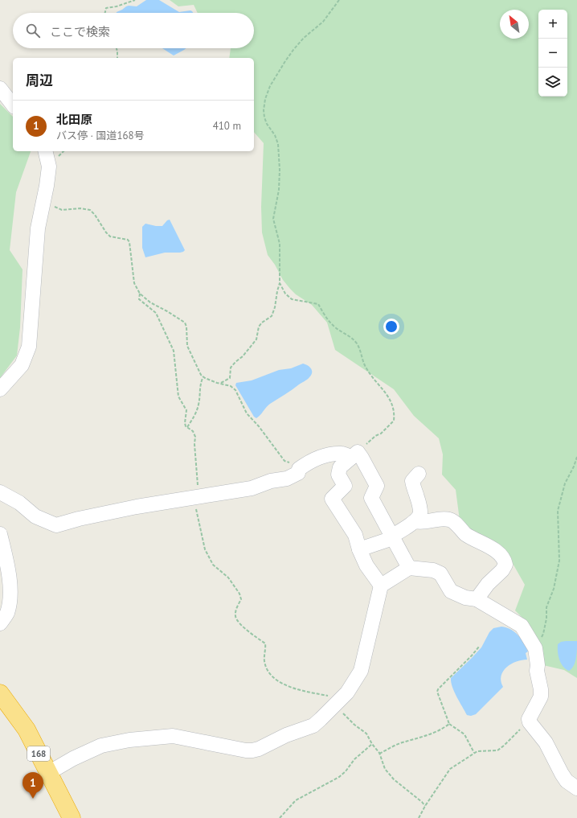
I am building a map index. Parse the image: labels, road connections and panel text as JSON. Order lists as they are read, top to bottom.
{
  "streets": {
    "highway": ["168"]
  },
  "north": "top left",
  "page": {
    "map_buttons": ["+", "−"],
    "search": "ここで検索",
    "heading": "周辺",
    "list": [
      {
        "mark": "1",
        "name": "北田原",
        "note": "バス停 · 国道168号",
        "value": "410 m"
      }
    ],
    "pins": "1"
  }
}
